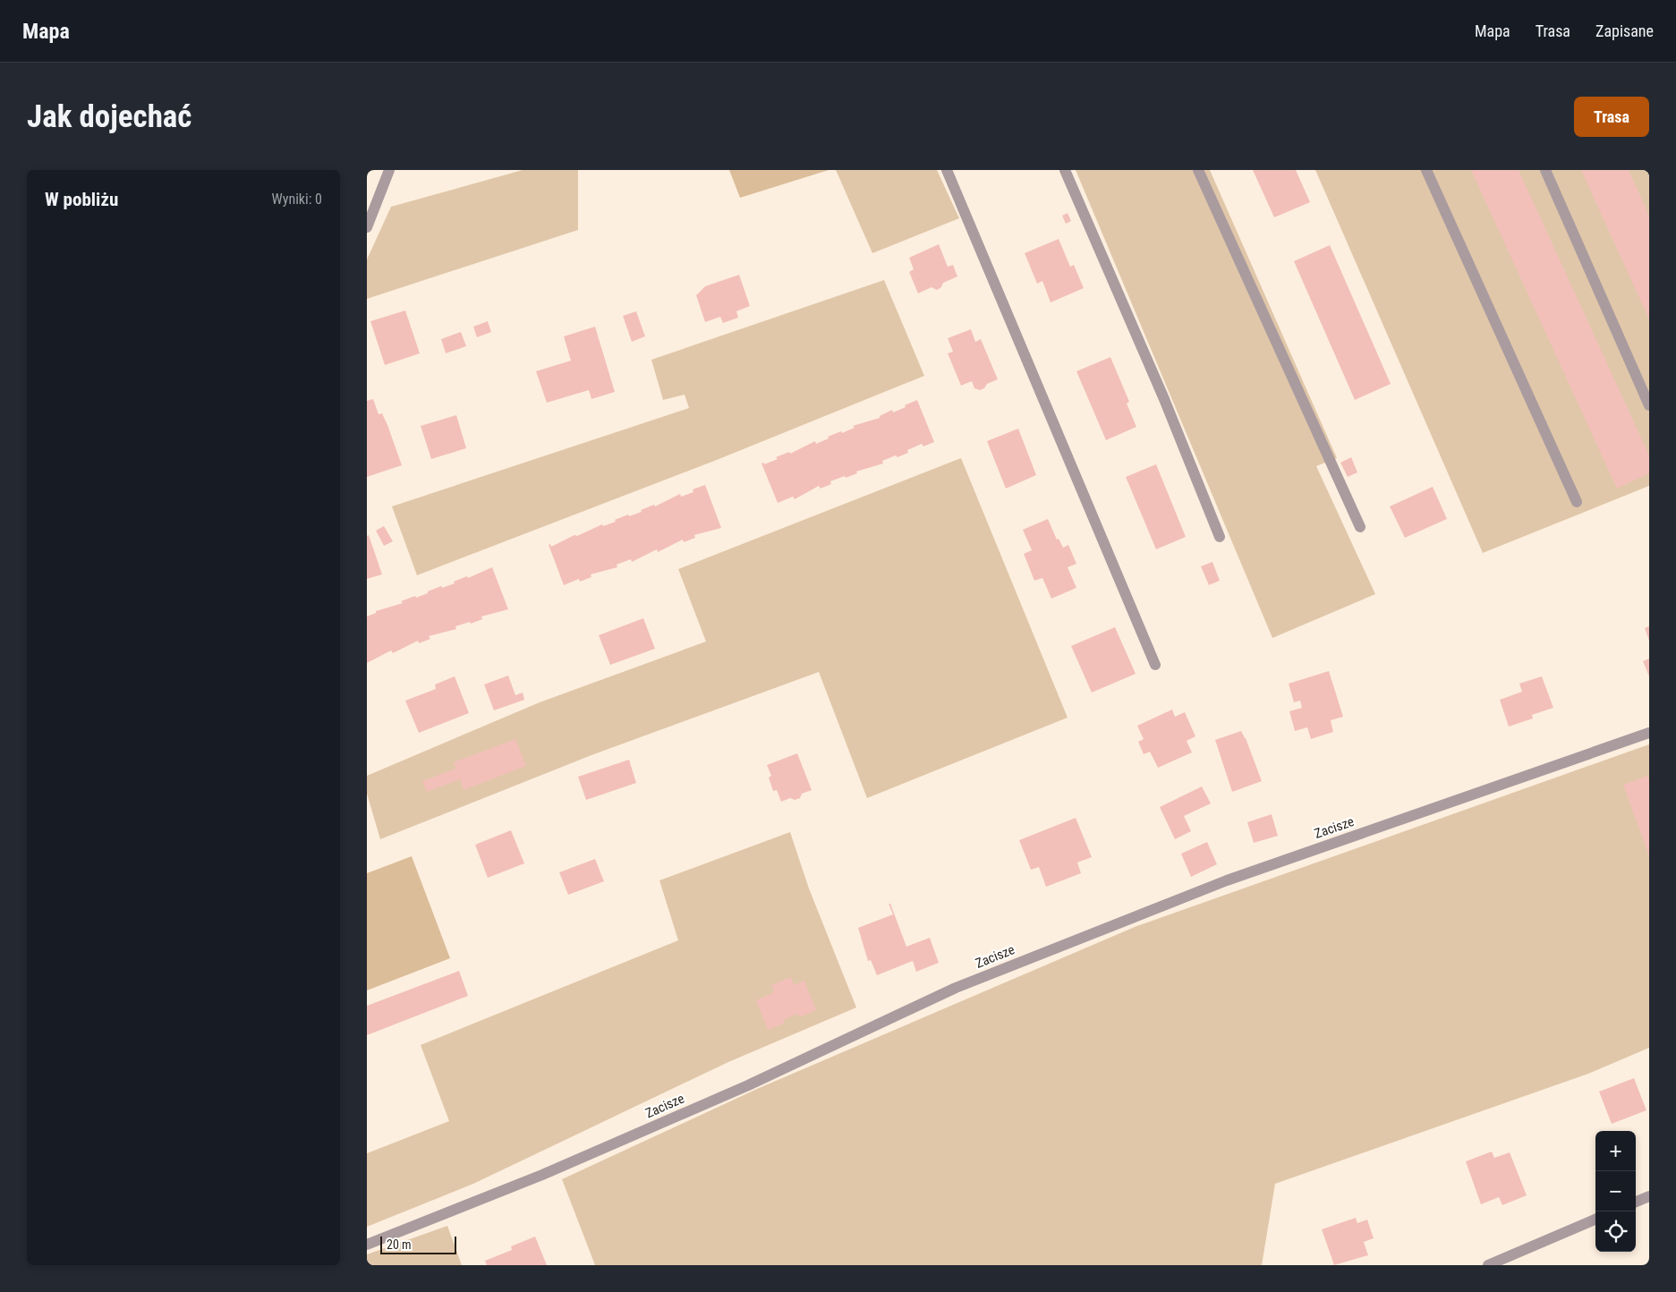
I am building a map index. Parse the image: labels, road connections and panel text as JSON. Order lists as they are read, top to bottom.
{
  "streets": {
    "street": ["Zacisze"]
  },
  "scale_bar": "20 m",
  "page": {
    "header": "Mapa",
    "nav": ["Mapa", "Trasa", "Zapisane"],
    "buttons": "Trasa",
    "title": "Jak dojechać",
    "heading": ["W pobliżu", "Wyniki: 0"],
    "map_buttons": ["+", "−"],
    "scale": "20 m"
  }
}
